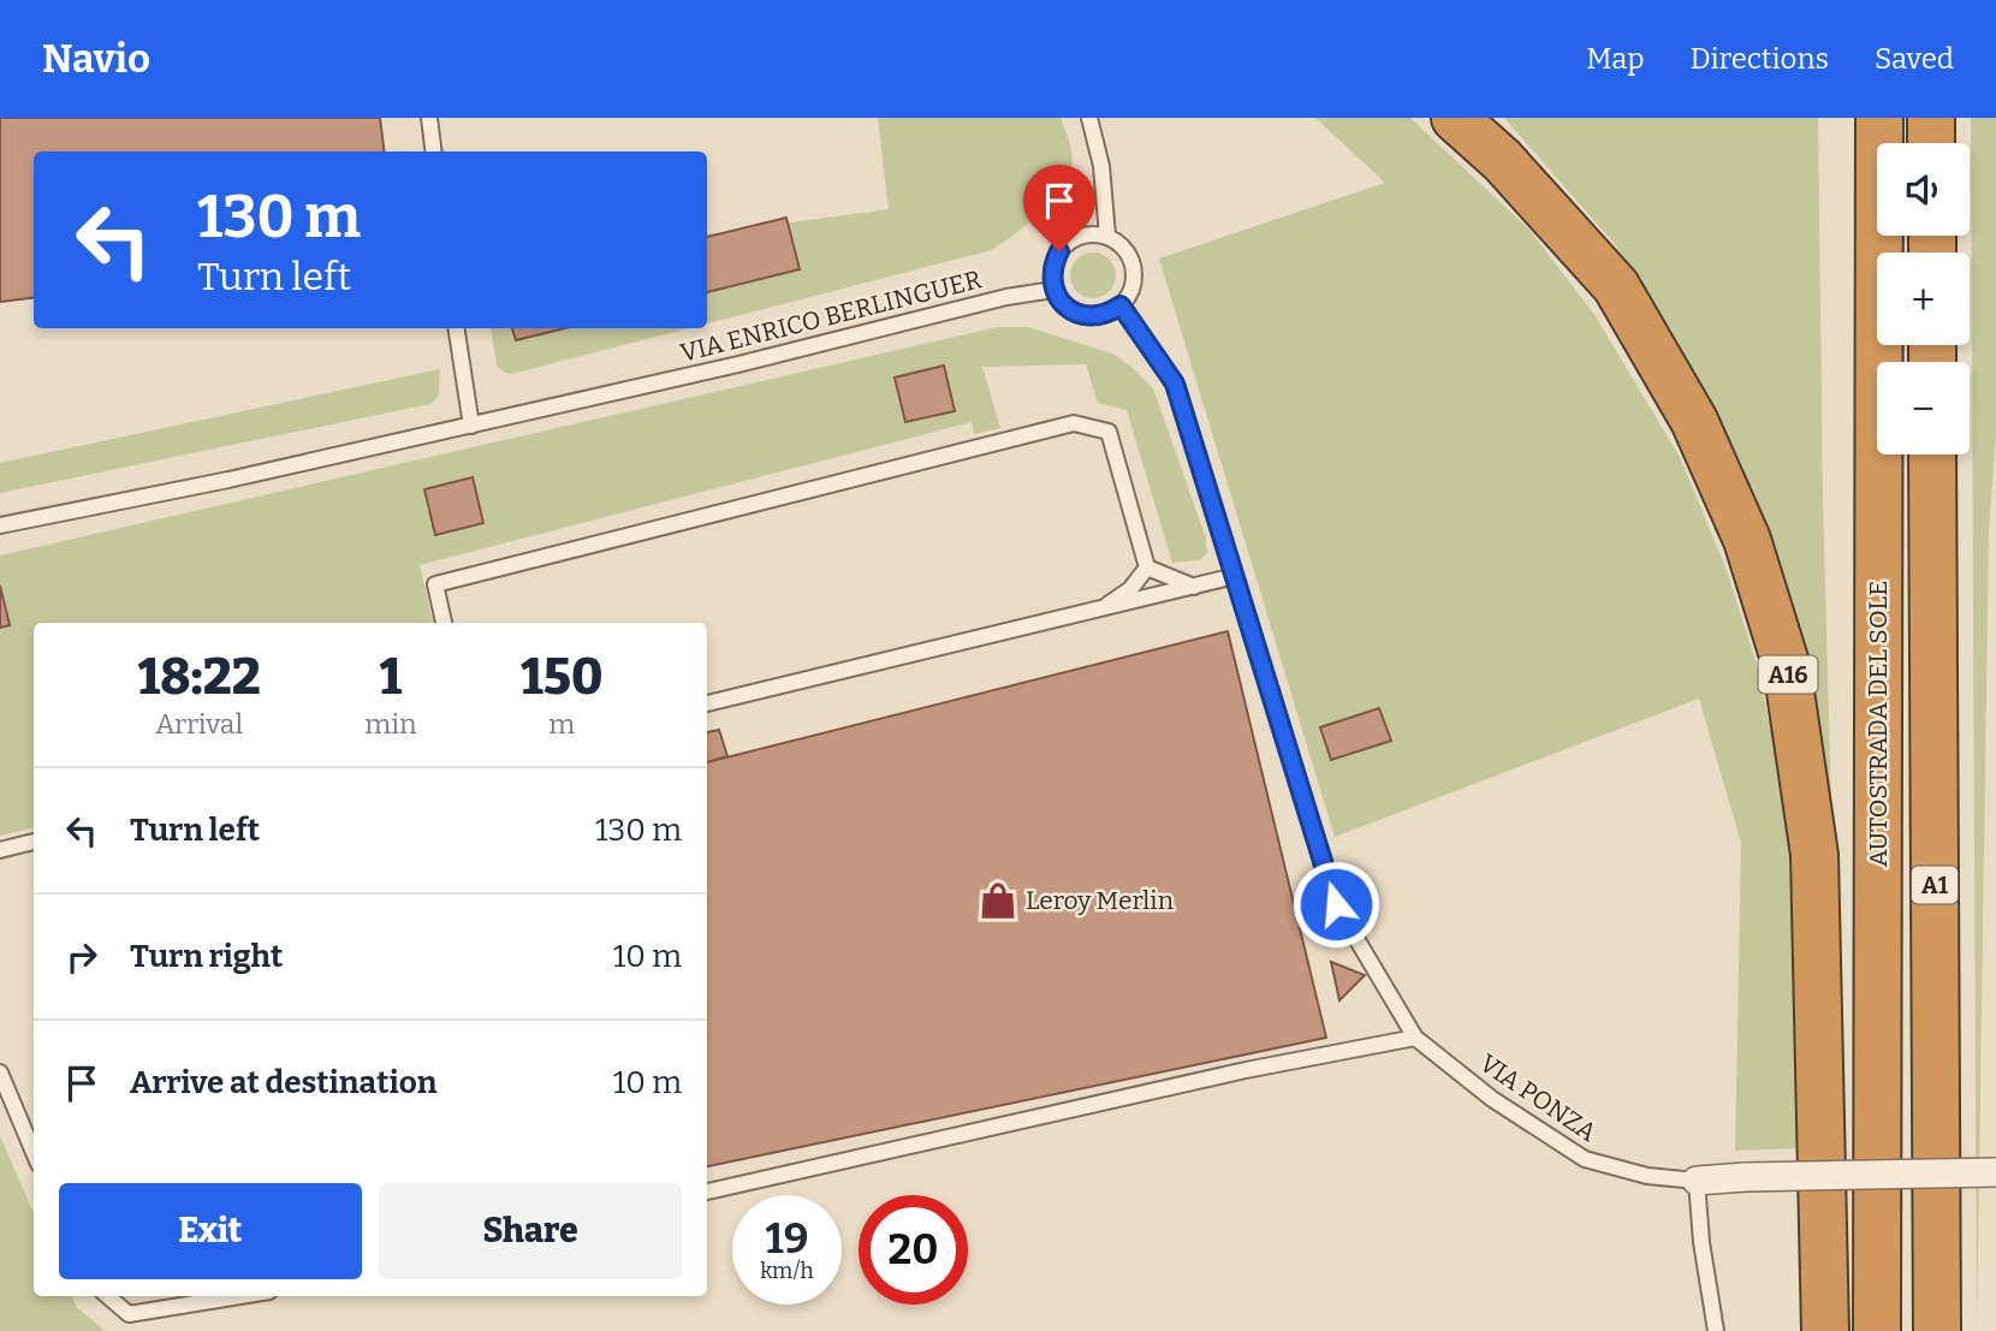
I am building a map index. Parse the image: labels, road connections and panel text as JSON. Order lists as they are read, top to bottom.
{
  "streets": {
    "highway": ["A16", "AUTOSTRADA DEL SOLE", "A1"],
    "lane": ["VIA ENRICO BERLINGUER", "VIA PONZA"]
  },
  "places": {
    "shop": ["Leroy Merlin"]
  },
  "page": {
    "header": "Navio",
    "nav": ["Map", "Directions", "Saved"],
    "map_buttons": ["+", "−"],
    "turn": ["130 m", "Turn left"],
    "eta": [
      "18:22",
      "Arrival",
      "1",
      "min",
      "150",
      "m"
    ],
    "list": [
      {
        "name": "Turn left",
        "value": "130 m"
      },
      {
        "name": "Turn right",
        "value": "10 m"
      },
      {
        "name": "Arrive at destination",
        "value": "10 m"
      }
    ],
    "buttons": ["Exit", "Share"],
    "speed": "19 km/h",
    "limit": "20"
  }
}
